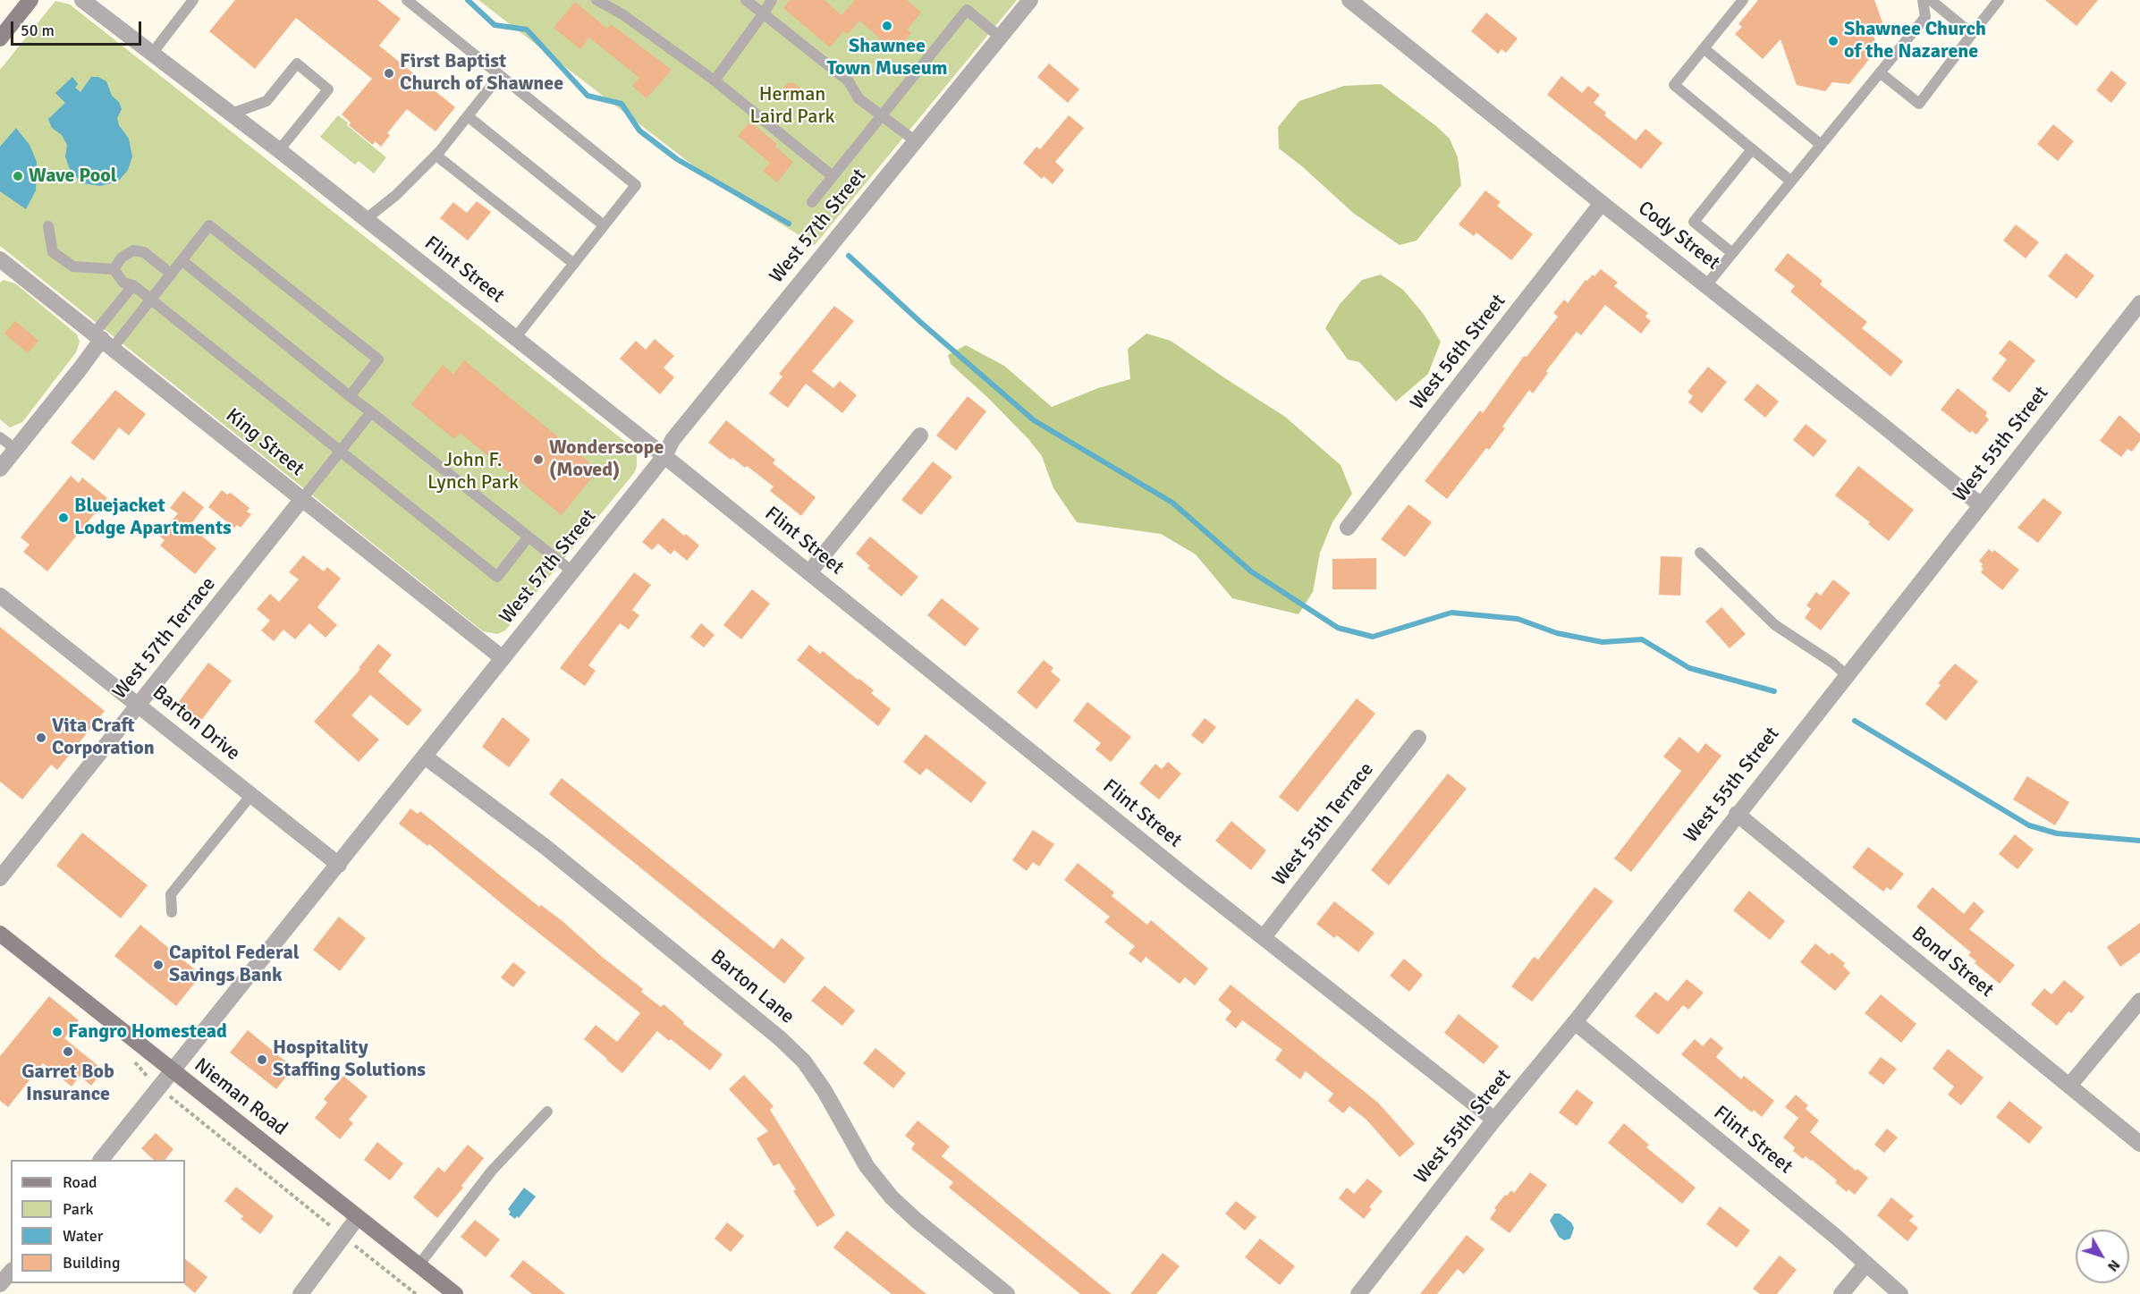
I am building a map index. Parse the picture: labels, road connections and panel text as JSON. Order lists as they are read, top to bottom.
{
  "streets": {
    "main road": ["Nieman Road"],
    "street": [
      "West 57th Street",
      "Cody Street",
      "Flint Street",
      "West 56th Street",
      "King Street",
      "West 55th Street",
      "West 57th Terrace",
      "Barton Drive",
      "West 55th Terrace",
      "Bond Street",
      "Barton Lane"
    ]
  },
  "crossings": [
    ["West 57th Street", "Flint Street"],
    ["West 57th Street", "King Street"],
    ["West 57th Street", "Barton Drive"],
    ["West 57th Street", "Barton Lane"],
    ["West 57th Street", "Nieman Road"],
    ["Cody Street", "West 56th Street"],
    ["Cody Street", "West 55th Street"],
    ["Flint Street", "West 55th Street"],
    ["Flint Street", "West 55th Terrace"],
    ["King Street", "West 57th Terrace"],
    ["West 55th Street", "Bond Street"],
    ["West 57th Terrace", "Barton Drive"]
  ],
  "parks": ["Herman Laird Park", "John F. Lynch Park"],
  "places": [
    "Shawnee Town Museum",
    "Shawnee Church of the Nazarene",
    "First Baptist Church of Shawnee",
    "Wave Pool",
    "Wonderscope (Moved)",
    "Bluejacket Lodge Apartments",
    "Vita Craft Corporation",
    "Capitol Federal Savings Bank",
    "Fangro Homestead",
    "Garret Bob Insurance",
    "Hospitality Staffing Solutions"
  ],
  "legend": [
    "Road",
    "Park",
    "Water",
    "Building"
  ],
  "scale_bar": "50 m",
  "north": "bottom right"
}
